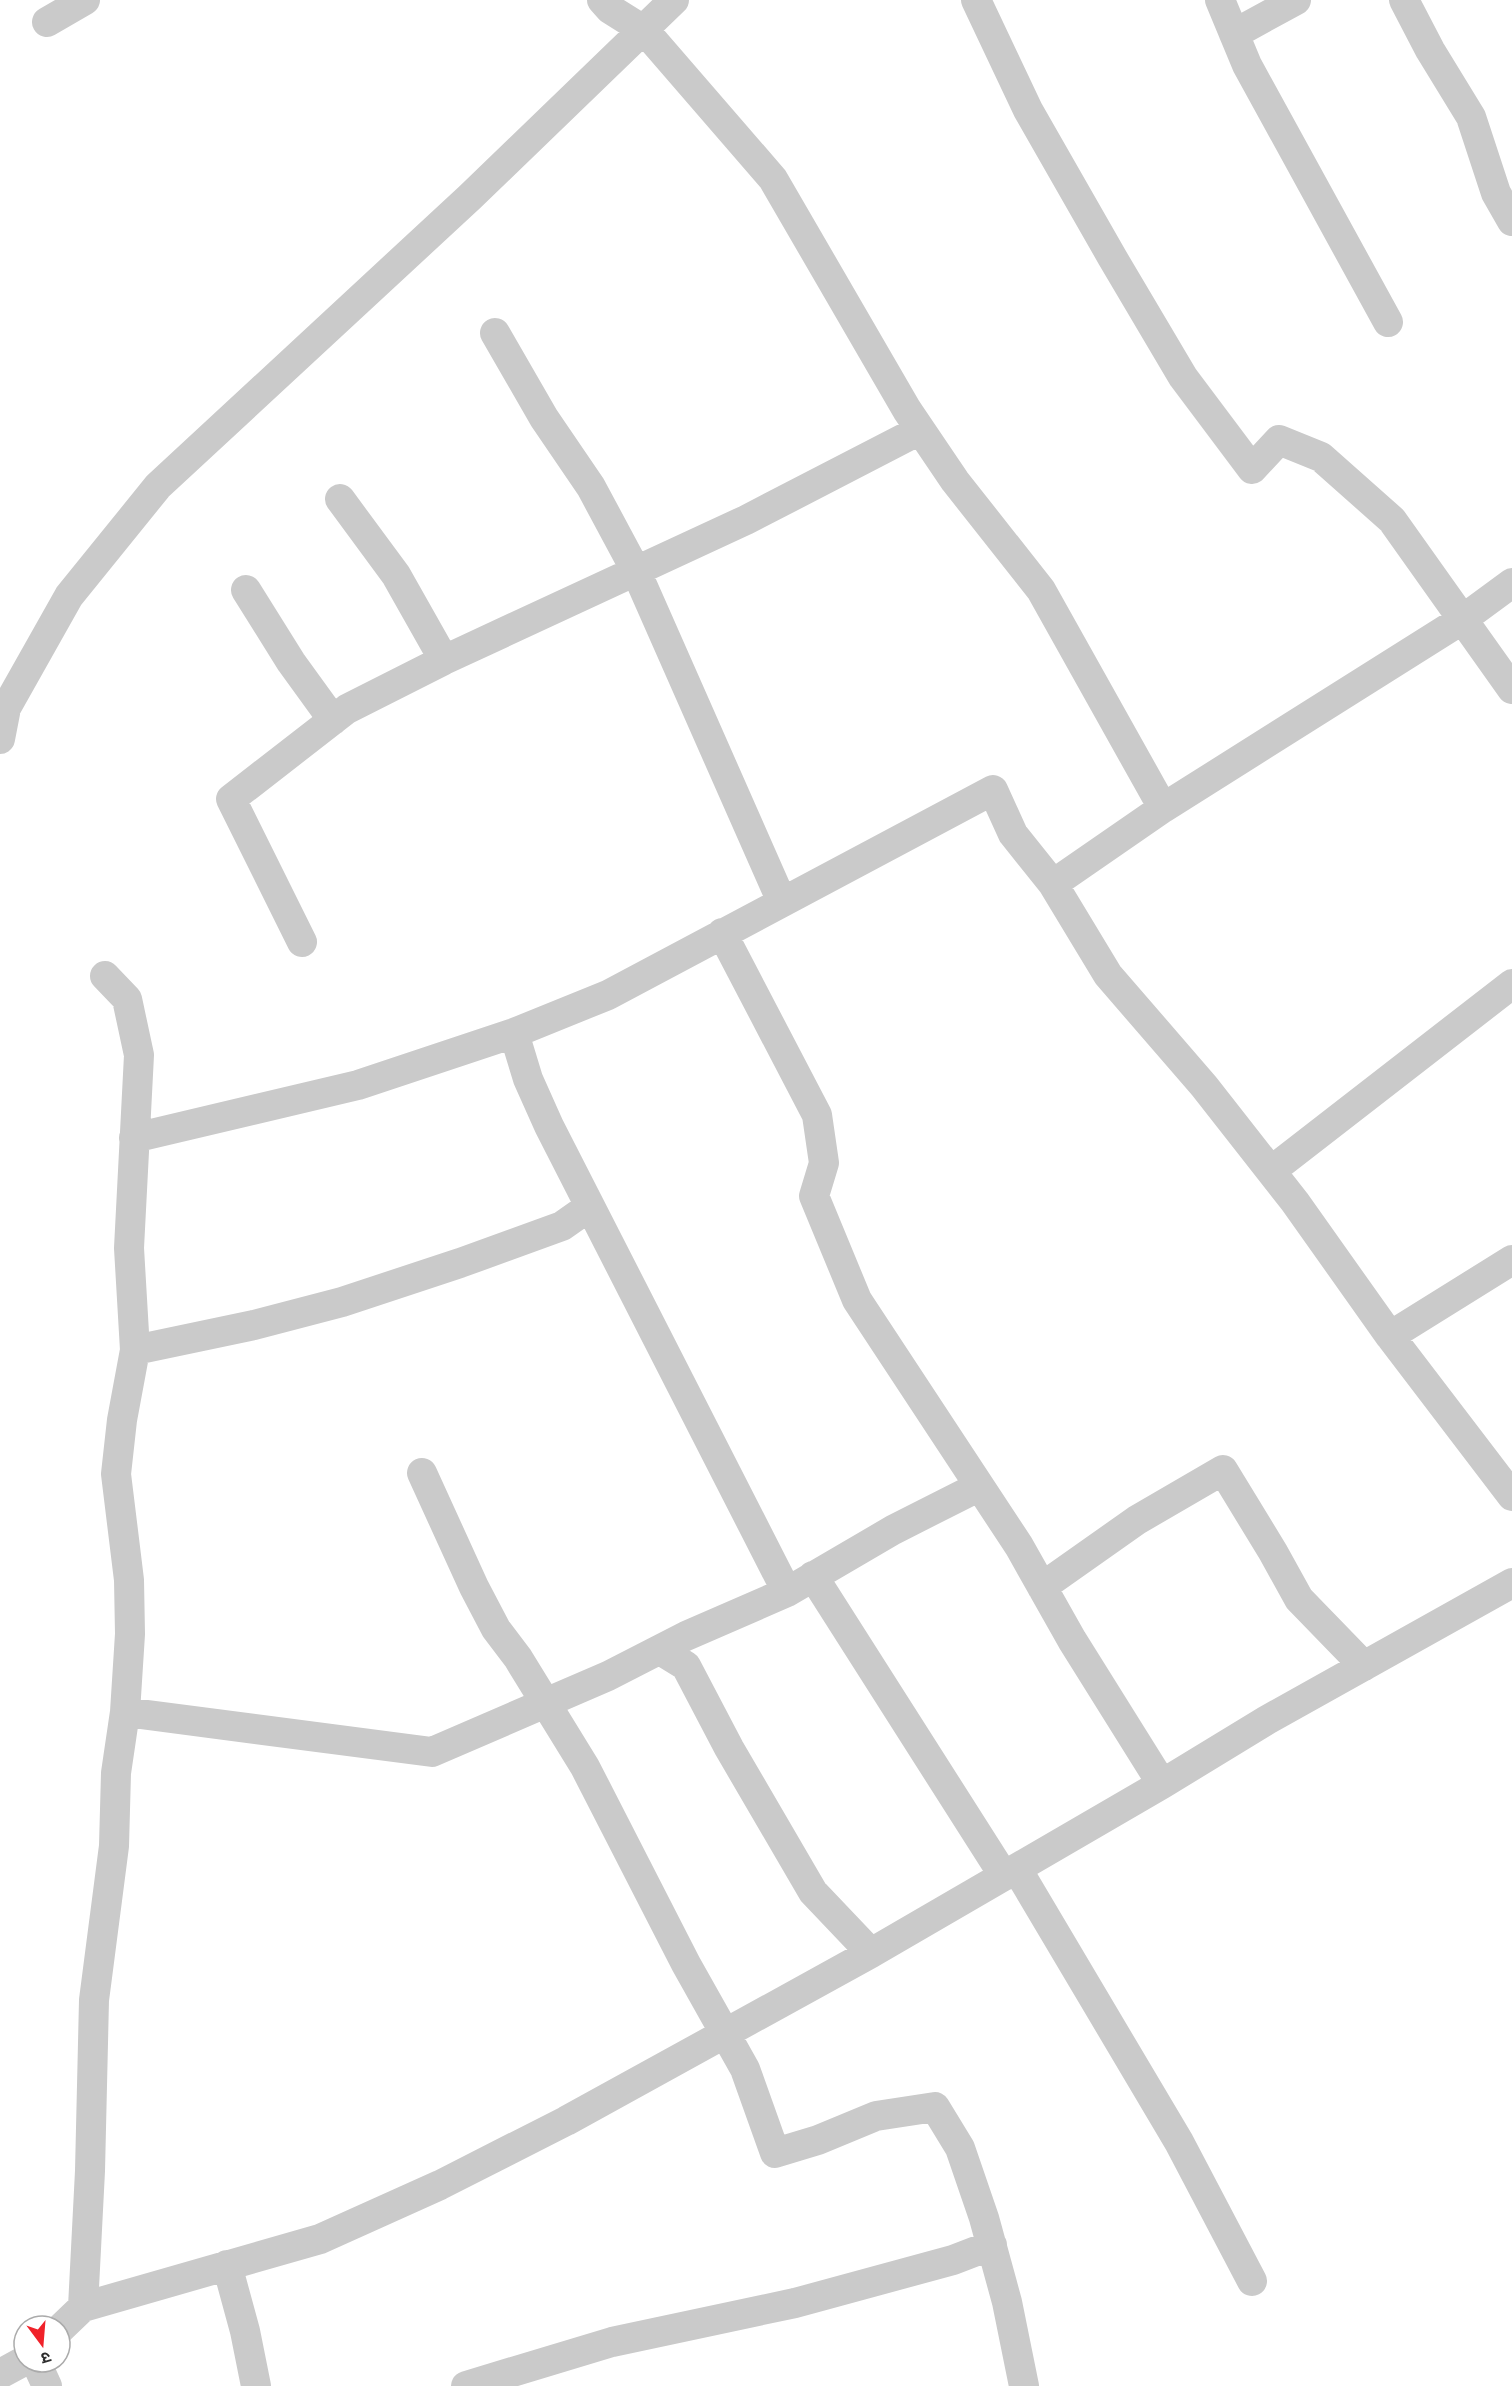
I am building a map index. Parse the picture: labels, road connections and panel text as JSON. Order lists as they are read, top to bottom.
{
  "north": "bottom"
}
